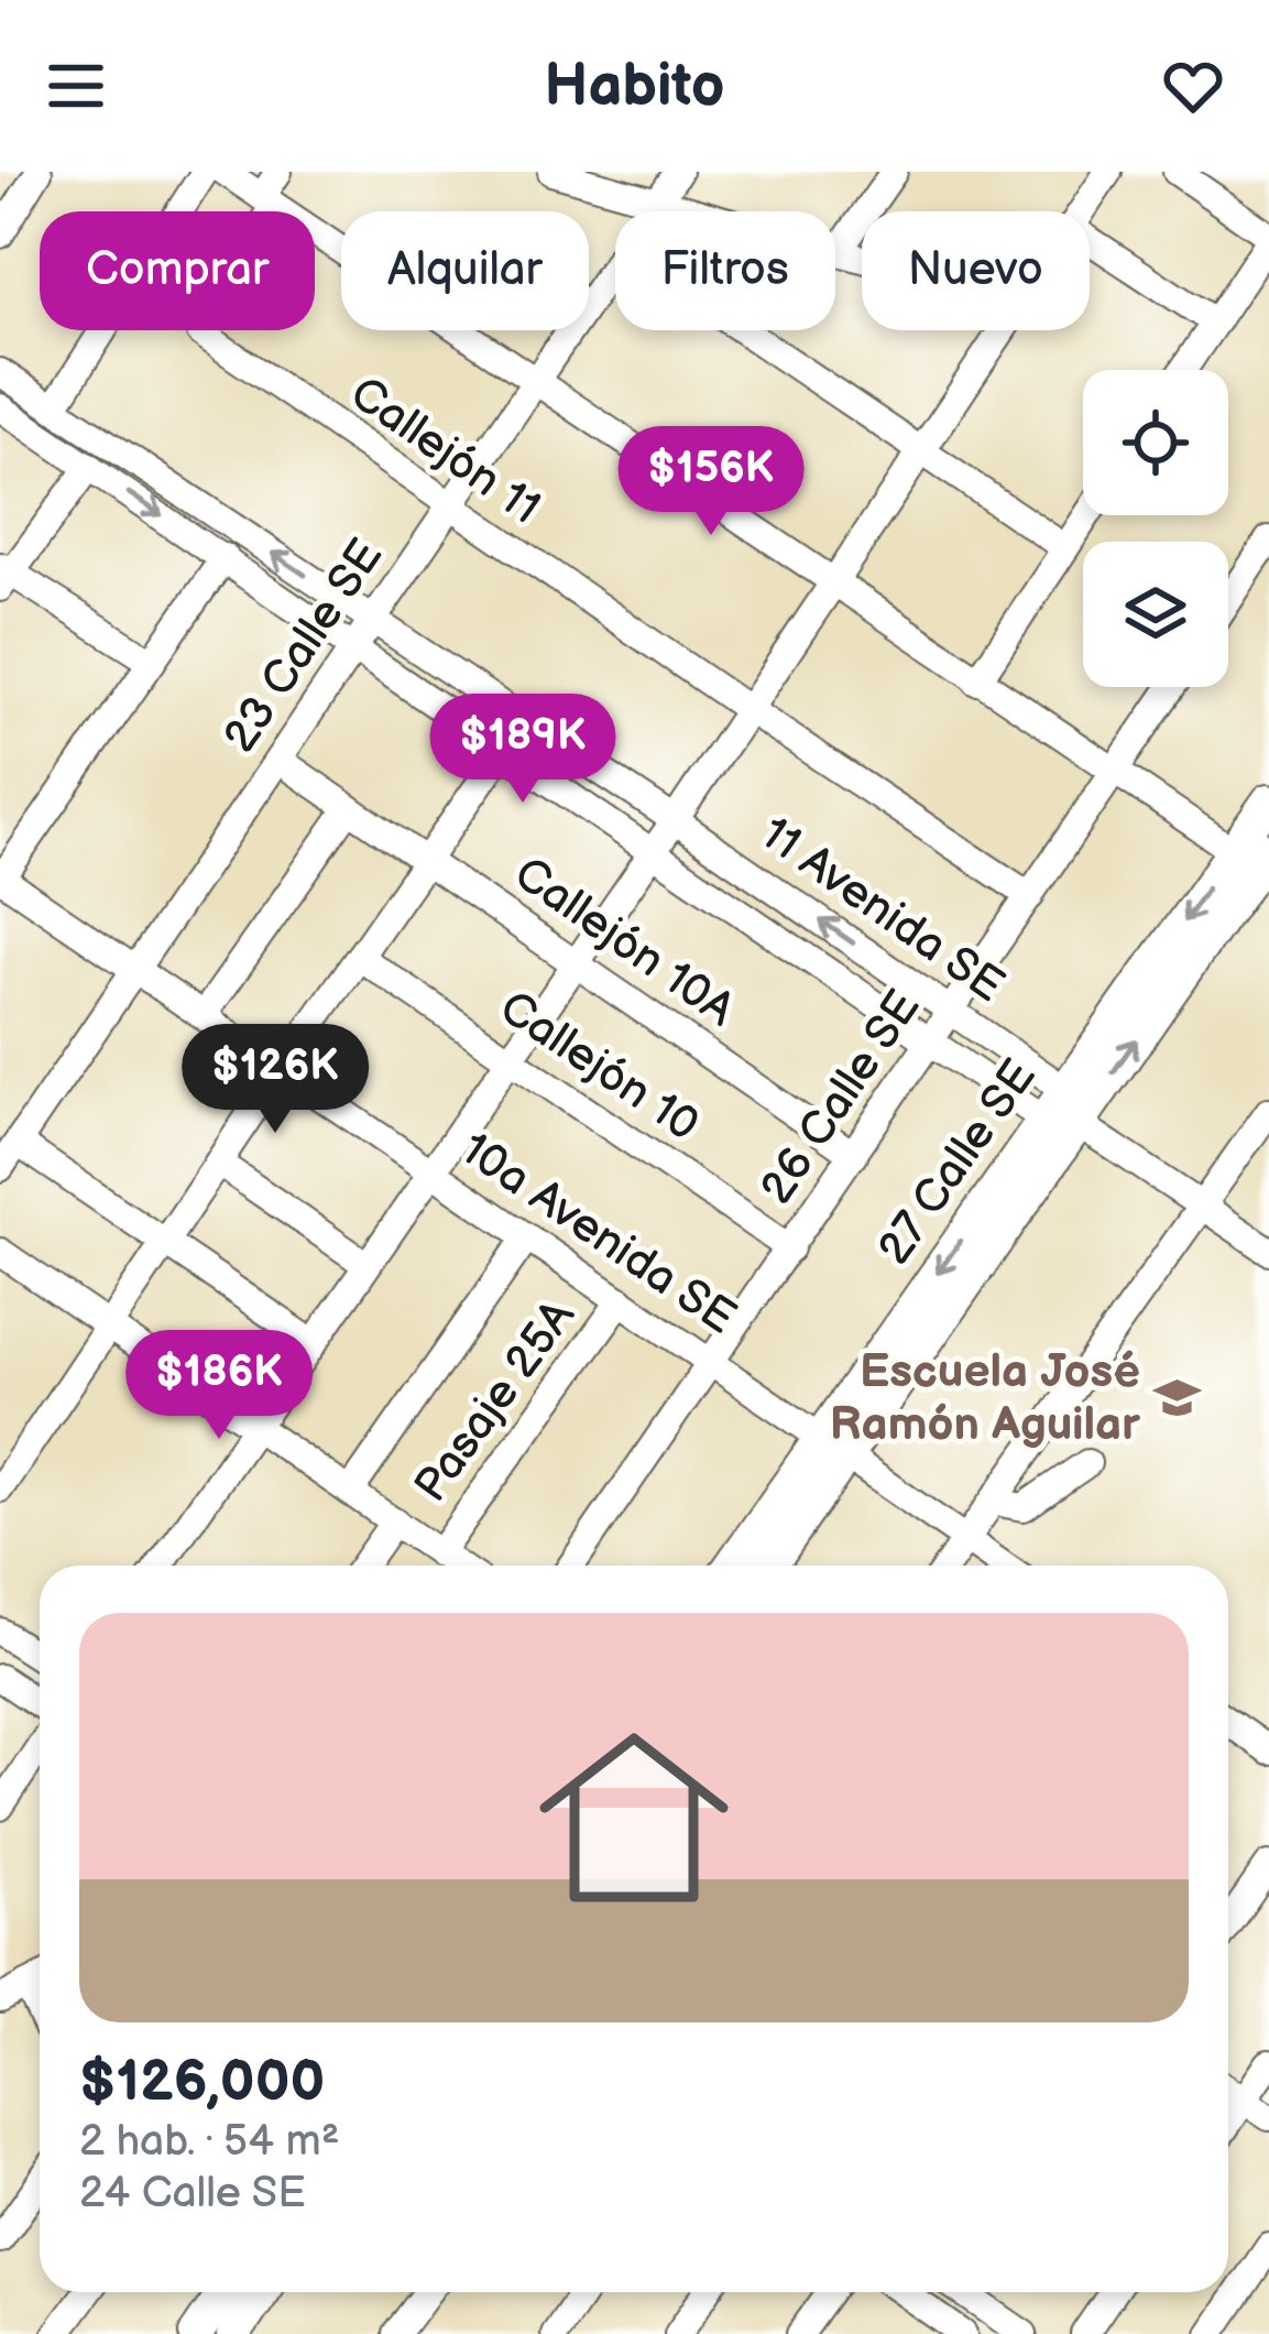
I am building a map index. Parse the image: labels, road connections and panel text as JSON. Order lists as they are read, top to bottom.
{
  "streets": {
    "main road": ["27 Calle SE"],
    "street": [
      "Callejón 11",
      "23 Calle SE",
      "11 Avenida SE",
      "Callejón 10A",
      "Callejón 10",
      "26 Calle SE",
      "10a Avenida SE",
      "Pasaje 25A"
    ]
  },
  "crossings": [
    ["Callejón 11", "23 Calle SE"],
    ["Callejón 11", "26 Calle SE"],
    ["23 Calle SE", "11 Avenida SE"],
    ["23 Calle SE", "Callejón 10A"],
    ["23 Calle SE", "10a Avenida SE"],
    ["11 Avenida SE", "26 Calle SE"],
    ["11 Avenida SE", "27 Calle SE"],
    ["Callejón 10A", "26 Calle SE"],
    ["Callejón 10", "26 Calle SE"],
    ["26 Calle SE", "10a Avenida SE"],
    ["27 Calle SE", "10a Avenida SE"],
    ["10a Avenida SE", "Pasaje 25A"]
  ],
  "places": {
    "school or university": ["Escuela José Ramón Aguilar"]
  },
  "page": {
    "header": "Habito",
    "chip": [
      "Comprar",
      "Alquilar",
      "Filtros",
      "Nuevo"
    ],
    "price": [
      "$156K",
      "$189K",
      "$126K",
      "$186K"
    ],
    "list": [
      {
        "name": "$126,000",
        "note": "2 hab. · 54 m² · 24 Calle SE"
      }
    ]
  }
}
